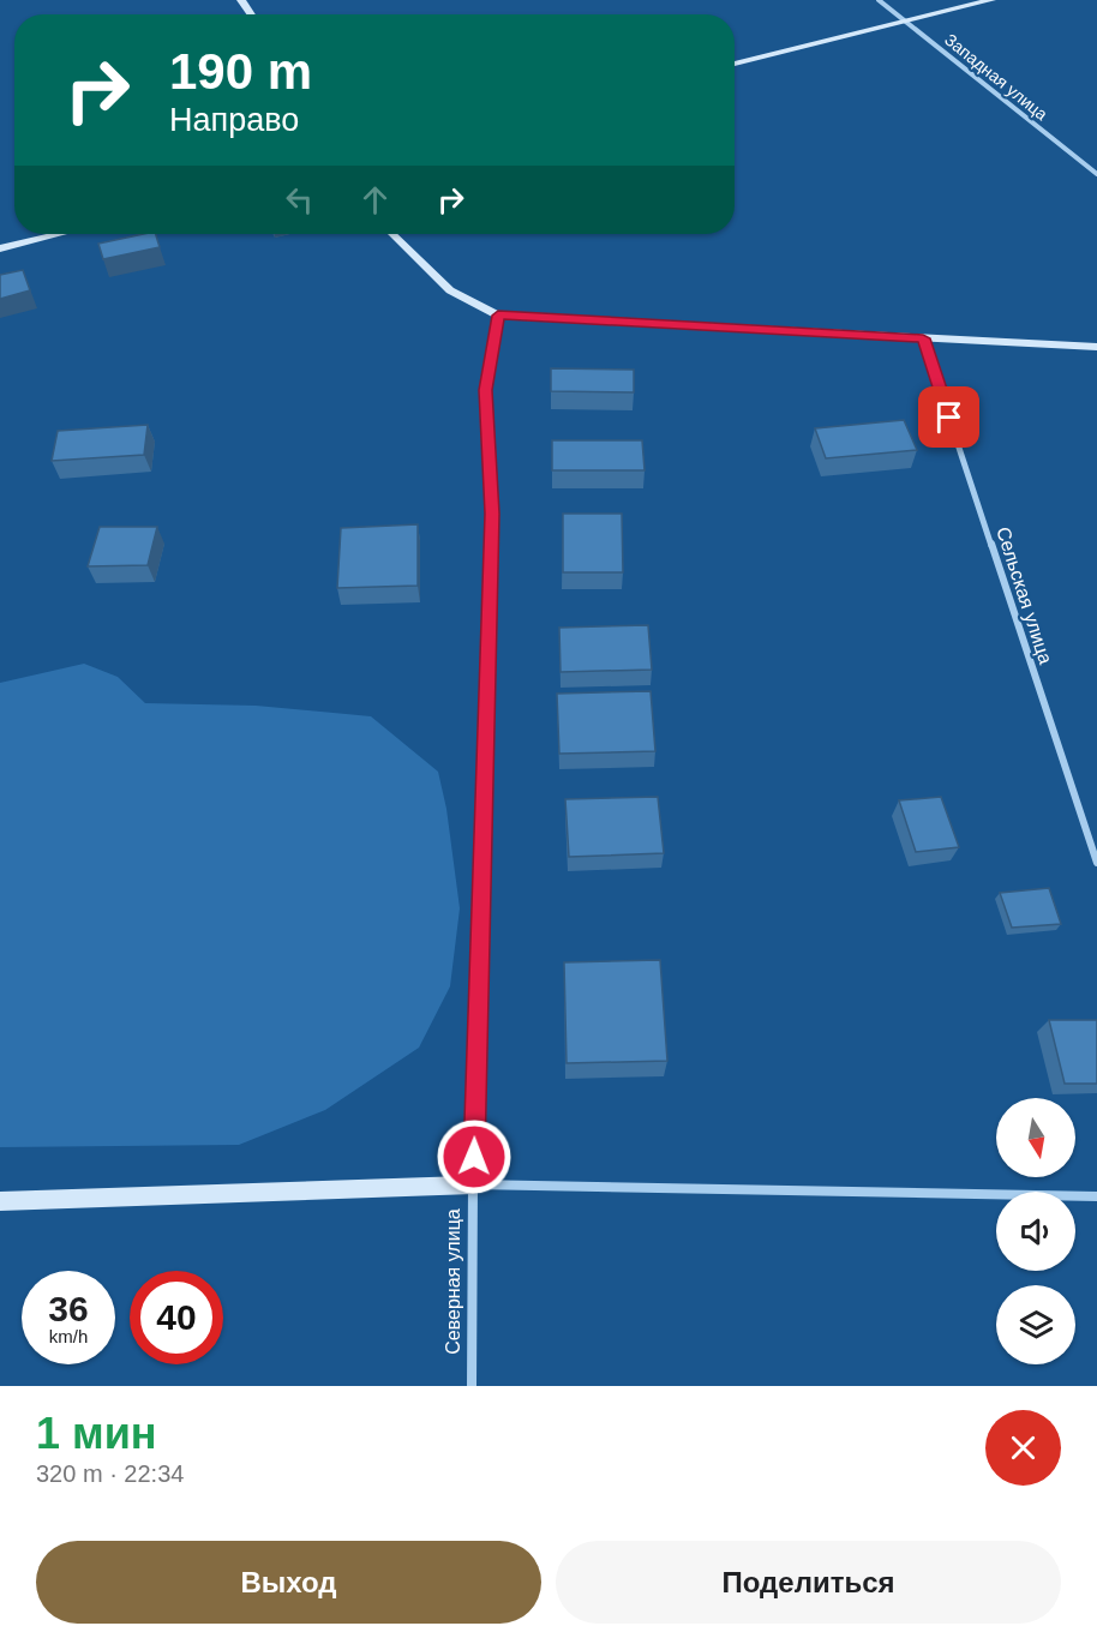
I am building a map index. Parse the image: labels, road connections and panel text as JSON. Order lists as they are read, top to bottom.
{
  "streets": {
    "street": ["Западная улица", "Сельская улица", "Северная улица"]
  },
  "north": "bottom",
  "page": {
    "turn": ["190 m", "Направо"],
    "speed": "36 km/h",
    "limit": "40",
    "heading": ["1 мин", "320 m · 22:34"],
    "buttons": ["Выход", "Поделиться"]
  }
}
